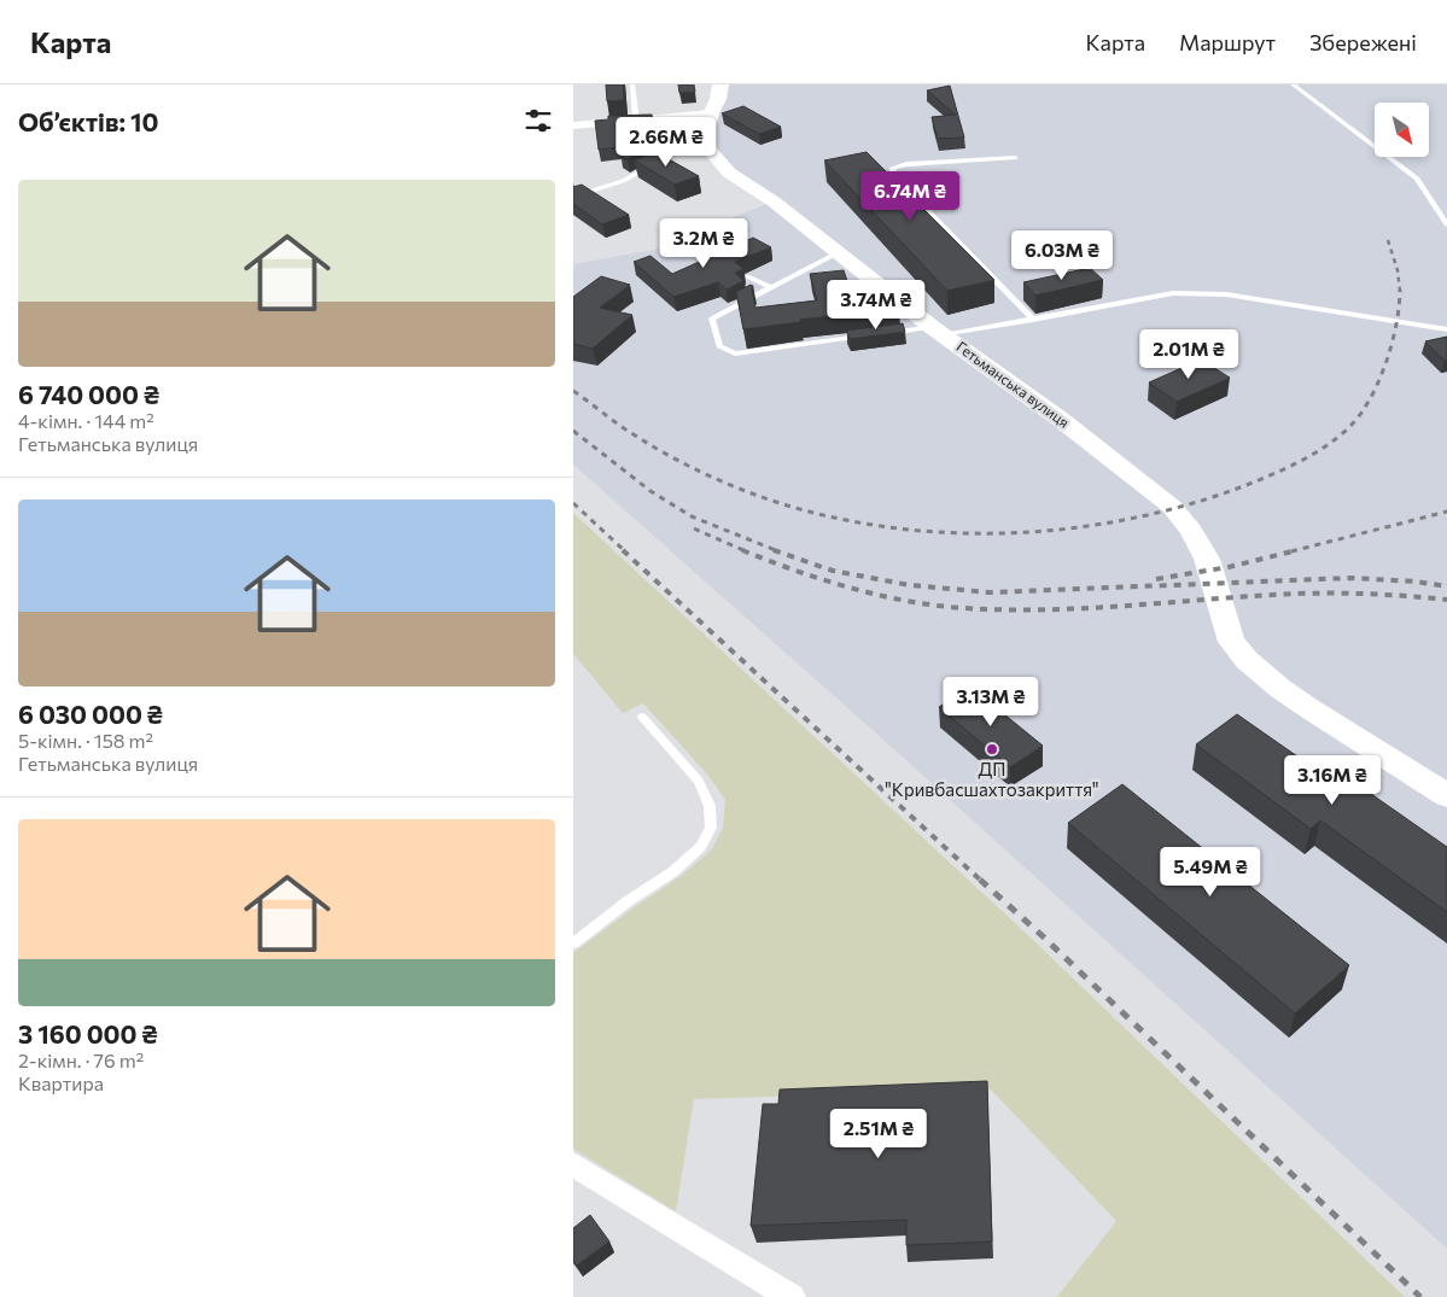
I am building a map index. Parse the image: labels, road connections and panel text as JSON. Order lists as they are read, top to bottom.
{
  "streets": {
    "street": ["Гетьманська вулиця"]
  },
  "places": ["ДП \"Кривбасшахтозакриття\""],
  "north": "bottom right",
  "page": {
    "header": "Карта",
    "nav": ["Карта", "Маршрут", "Збережені"],
    "heading": "Об’єктів: 10",
    "price": [
      "2.66M ₴",
      "6.74M ₴",
      "3.2M ₴",
      "6.03M ₴",
      "3.74M ₴",
      "2.01M ₴",
      "3.13M ₴",
      "3.16M ₴",
      "5.49M ₴",
      "2.51M ₴"
    ],
    "list": [
      {
        "name": "6 740 000 ₴",
        "note": "4-кімн. · 144 m² · Гетьманська вулиця"
      },
      {
        "name": "6 030 000 ₴",
        "note": "5-кімн. · 158 m² · Гетьманська вулиця"
      },
      {
        "name": "3 160 000 ₴",
        "note": "2-кімн. · 76 m² · Квартира"
      }
    ]
  }
}
